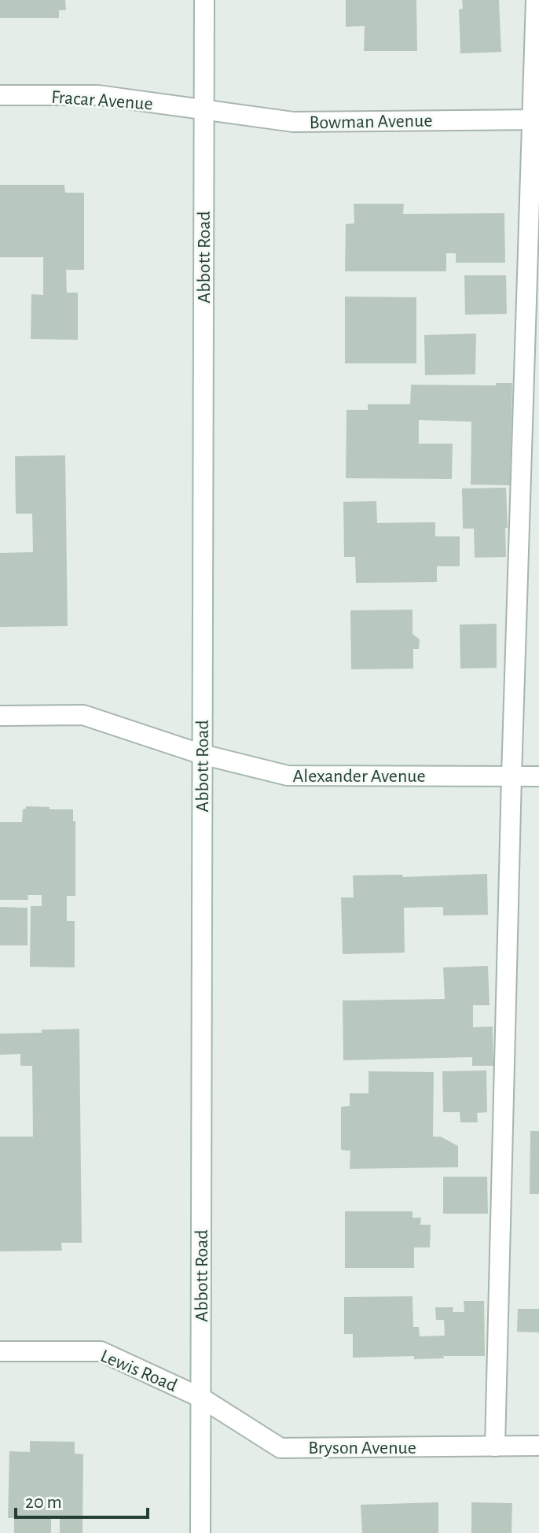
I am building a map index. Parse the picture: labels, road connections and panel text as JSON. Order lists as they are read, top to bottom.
{
  "streets": {
    "street": [
      "Fracar Avenue",
      "Bowman Avenue",
      "Abbott Road",
      "Alexander Avenue",
      "Lewis Road",
      "Bryson Avenue"
    ]
  },
  "crossings": [
    ["Fracar Avenue", "Bowman Avenue"],
    ["Fracar Avenue", "Abbott Road"],
    ["Bowman Avenue", "Abbott Road"],
    ["Abbott Road", "Alexander Avenue"],
    ["Abbott Road", "Lewis Road"],
    ["Abbott Road", "Bryson Avenue"],
    ["Lewis Road", "Bryson Avenue"]
  ],
  "scale_bar": "20 m"
}
